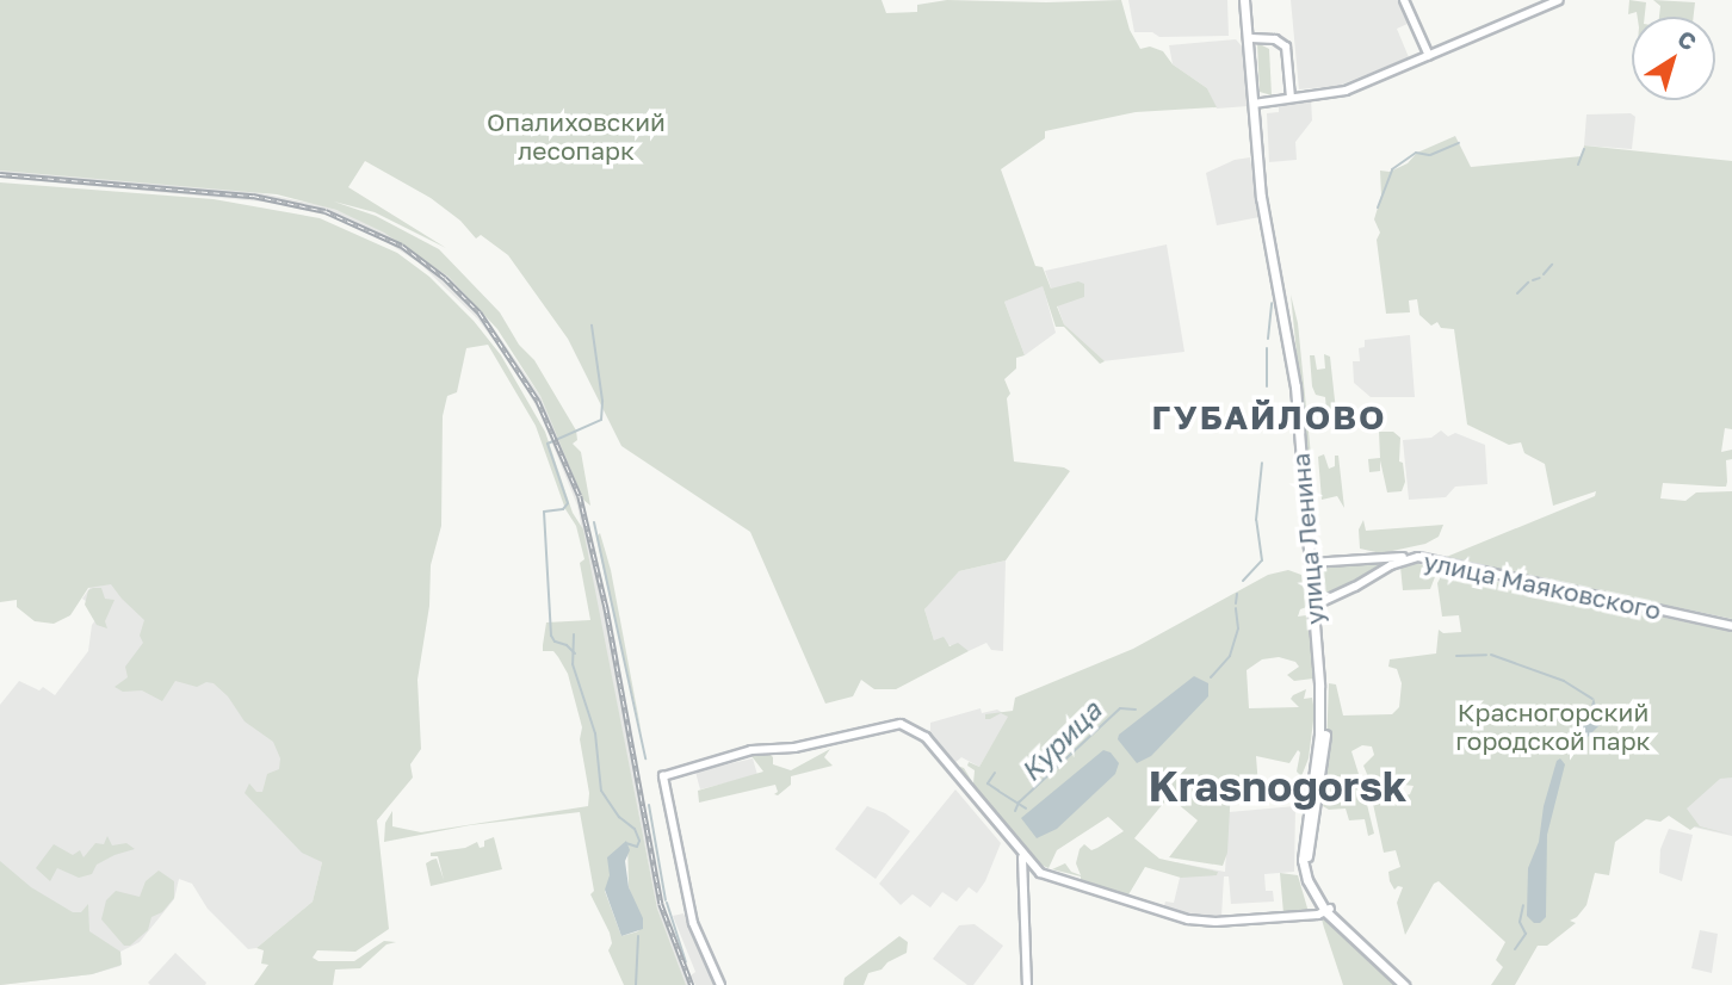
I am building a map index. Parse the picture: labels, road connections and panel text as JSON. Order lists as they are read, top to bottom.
{
  "streets": {
    "main road": ["улица Ленина"],
    "street": ["улица Маяковского"]
  },
  "crossings": [
    ["улица Ленина", "улица Маяковского"]
  ],
  "districts": ["ГУБАЙЛОВО", "Krasnogorsk"],
  "water": ["Курица"],
  "parks": ["Опалиховский лесопарк", "Красногорский городской парк"],
  "north": "top right"
}
